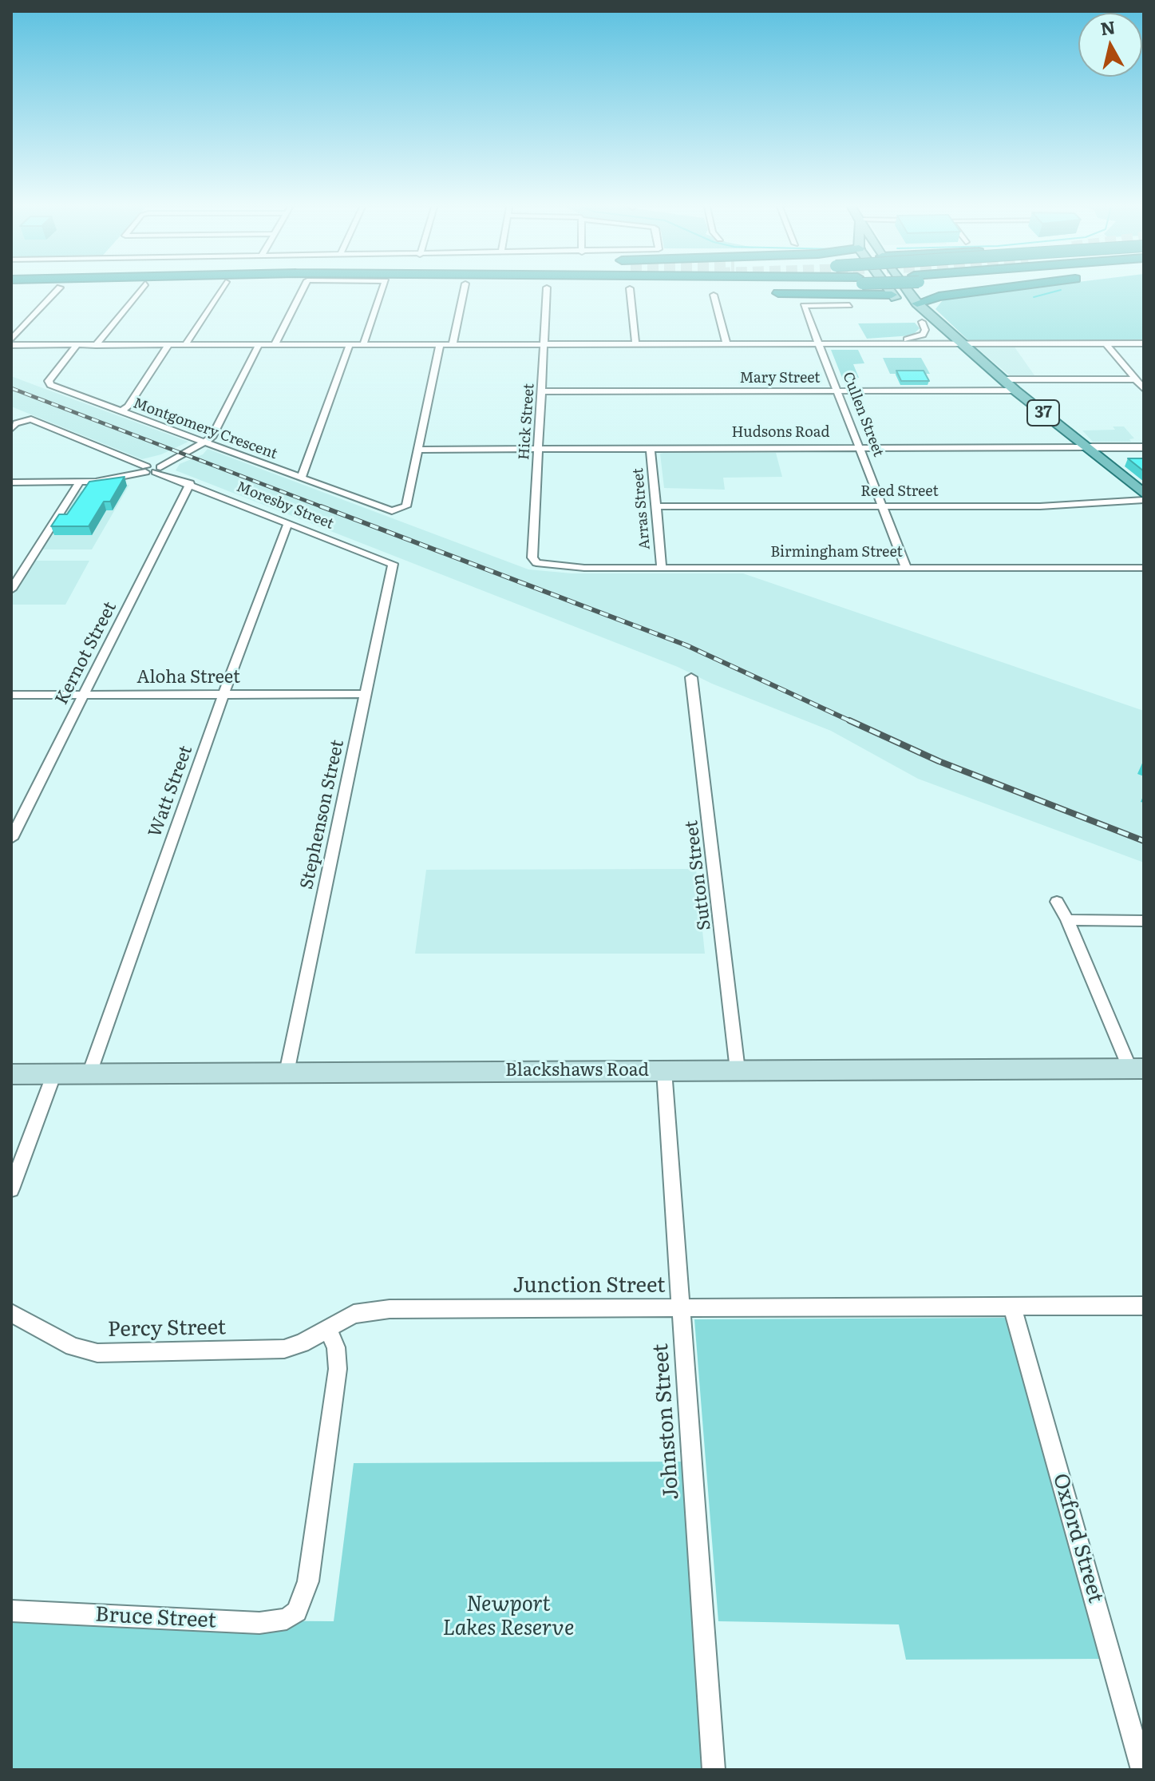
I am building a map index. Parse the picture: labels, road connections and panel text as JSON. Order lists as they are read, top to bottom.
{
  "streets": {
    "main road": ["37", "Blackshaws Road"],
    "street": [
      "Mary Street",
      "Cullen Street",
      "Hick Street",
      "Montgomery Crescent",
      "Hudsons Road",
      "Reed Street",
      "Moresby Street",
      "Arras Street",
      "Birmingham Street",
      "Kernot Street",
      "Aloha Street",
      "Watt Street",
      "Stephenson Street",
      "Sutton Street",
      "Junction Street",
      "Percy Street",
      "Johnston Street",
      "Oxford Street",
      "Bruce Street"
    ]
  },
  "crossings": [
    ["Mary Street", "37"],
    ["Mary Street", "Cullen Street"],
    ["Mary Street", "Hick Street"],
    ["37", "Hudsons Road"],
    ["Cullen Street", "Hudsons Road"],
    ["Cullen Street", "Reed Street"],
    ["Cullen Street", "Birmingham Street"],
    ["Hick Street", "Hudsons Road"],
    ["Hick Street", "Birmingham Street"],
    ["Montgomery Crescent", "Hudsons Road"],
    ["Hudsons Road", "Arras Street"],
    ["Reed Street", "Arras Street"],
    ["Moresby Street", "Kernot Street"],
    ["Moresby Street", "Watt Street"],
    ["Moresby Street", "Stephenson Street"],
    ["Arras Street", "Birmingham Street"],
    ["Kernot Street", "Aloha Street"],
    ["Aloha Street", "Watt Street"],
    ["Aloha Street", "Stephenson Street"],
    ["Watt Street", "Blackshaws Road"],
    ["Stephenson Street", "Blackshaws Road"],
    ["Sutton Street", "Blackshaws Road"],
    ["Blackshaws Road", "Johnston Street"],
    ["Junction Street", "Percy Street"],
    ["Junction Street", "Johnston Street"],
    ["Junction Street", "Oxford Street"],
    ["Junction Street", "Bruce Street"],
    ["Percy Street", "Bruce Street"]
  ],
  "parks": ["Newport Lakes Reserve"],
  "north": "top"
}
